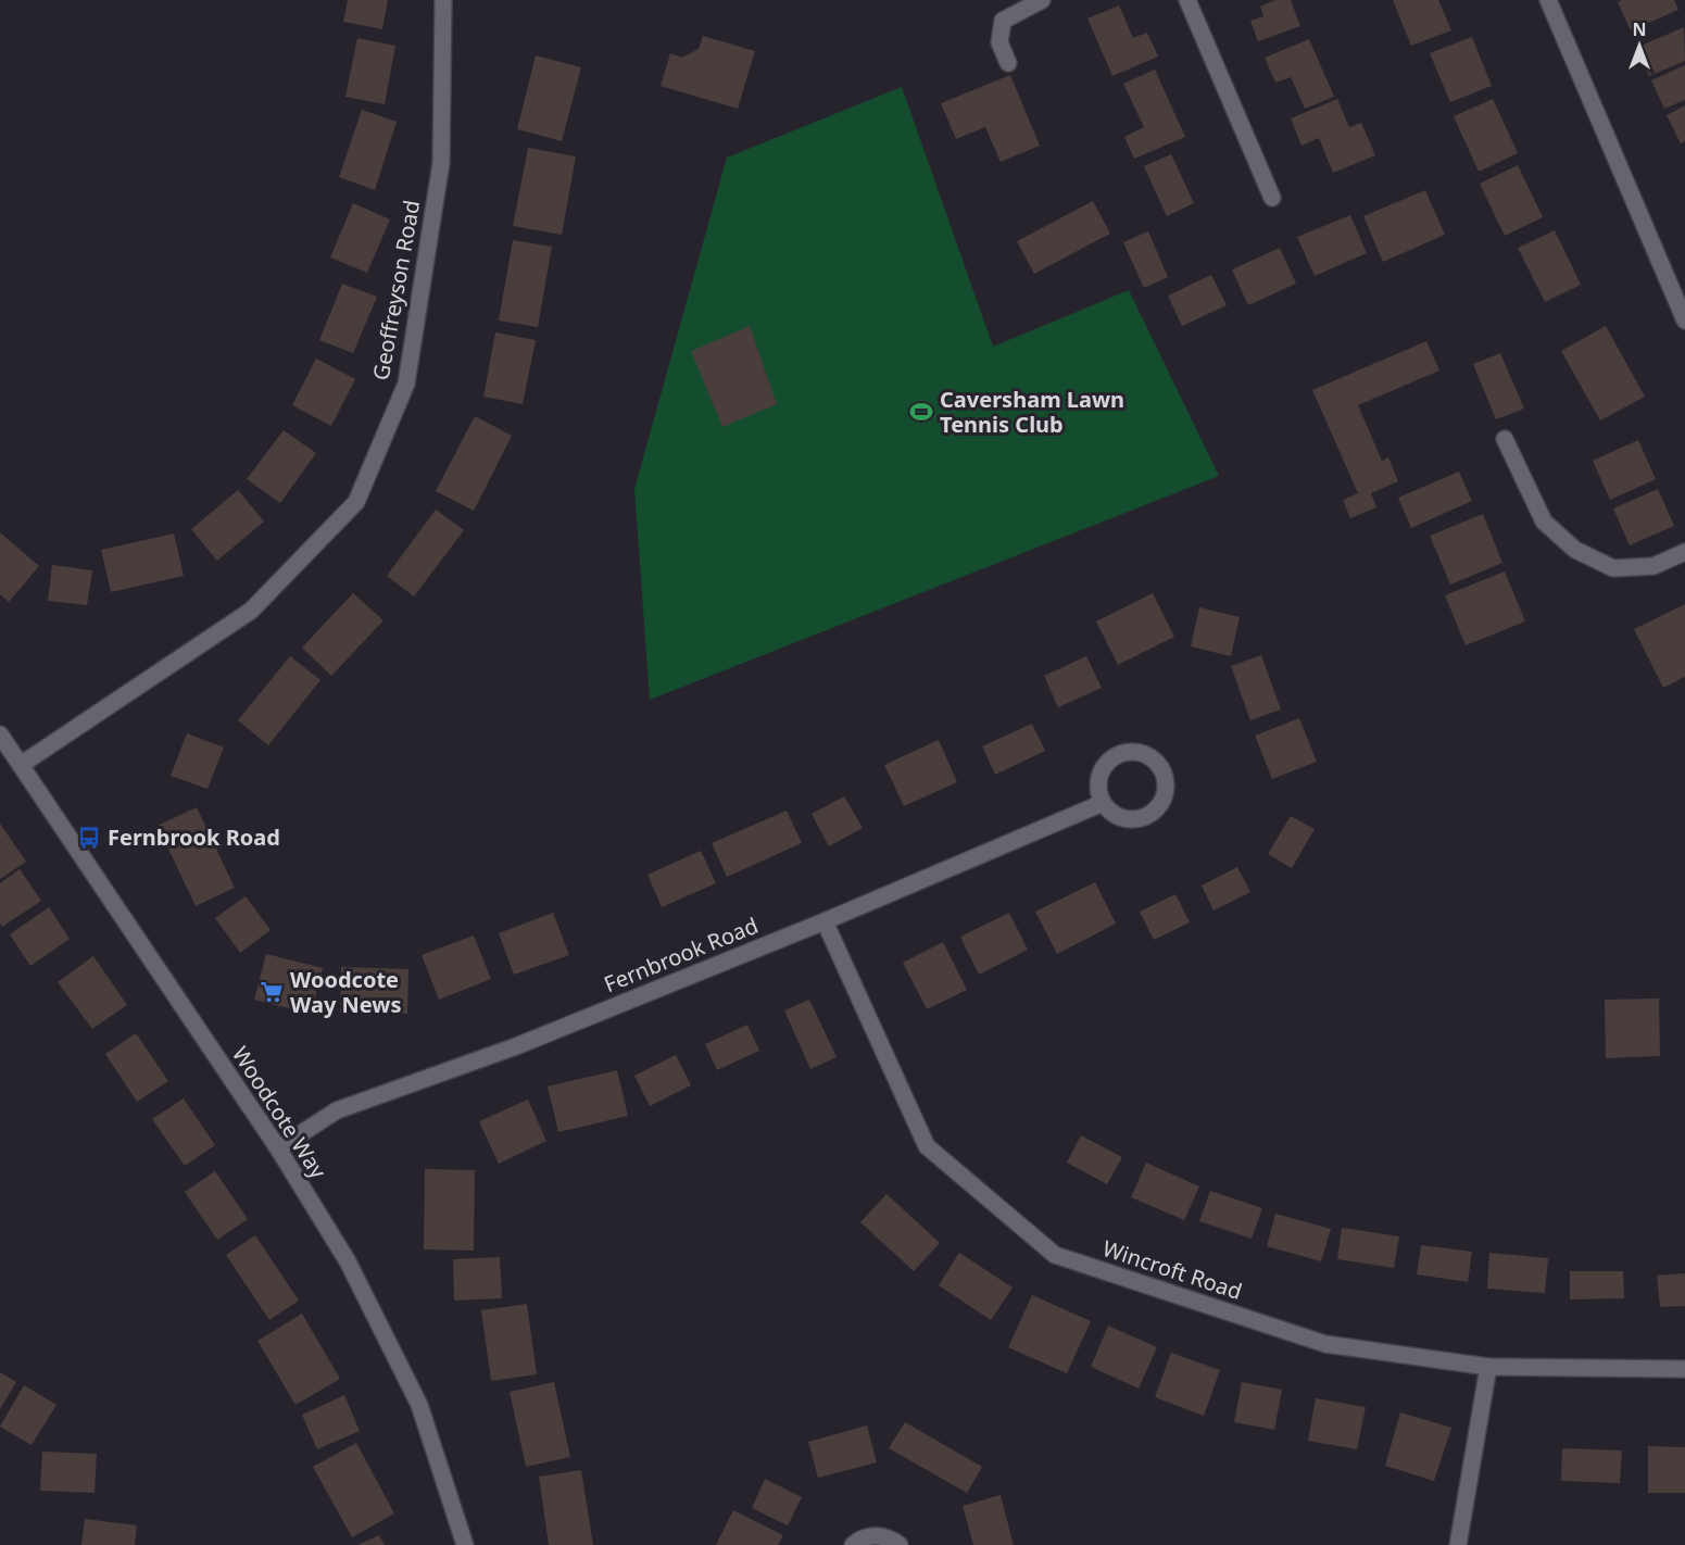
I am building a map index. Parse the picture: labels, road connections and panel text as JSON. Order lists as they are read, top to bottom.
{
  "streets": {
    "street": [
      "Geoffreyson Road",
      "Fernbrook Road",
      "Woodcote Way",
      "Wincroft Road"
    ]
  },
  "crossings": [
    ["Geoffreyson Road", "Woodcote Way"],
    ["Fernbrook Road", "Woodcote Way"],
    ["Fernbrook Road", "Wincroft Road"]
  ],
  "places": {
    "sports": ["Caversham Lawn Tennis Club"],
    "bus stop": ["Fernbrook Road"],
    "supermarket": ["Woodcote Way News"]
  },
  "north": "top"
}
